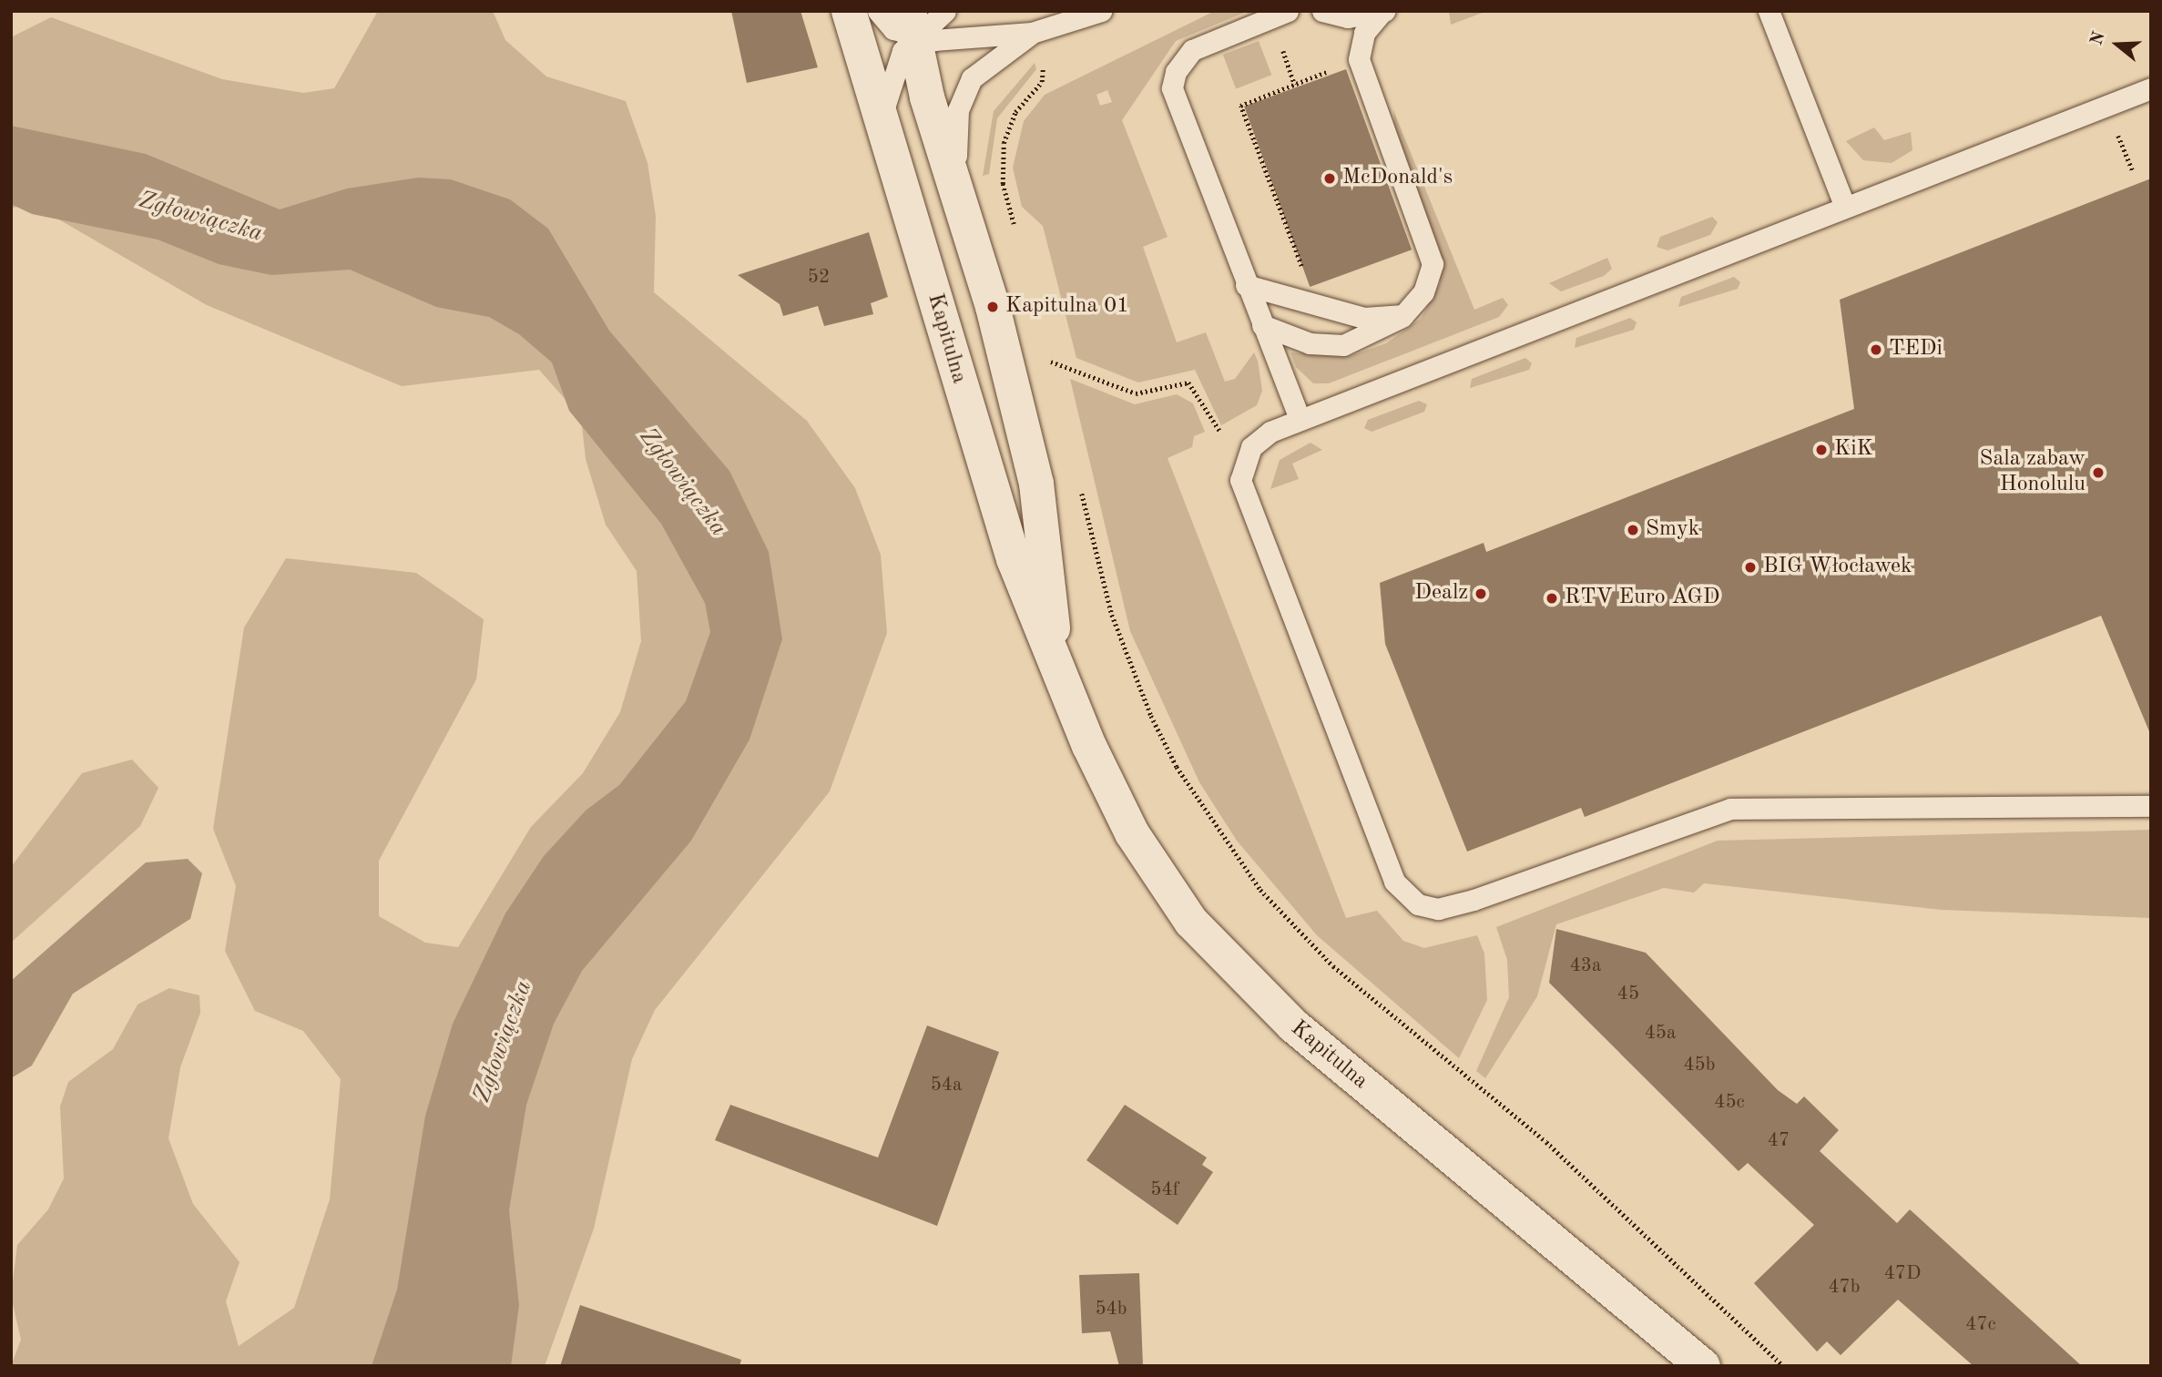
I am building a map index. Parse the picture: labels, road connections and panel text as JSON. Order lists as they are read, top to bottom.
{
  "streets": {
    "street": ["Kapitulna"]
  },
  "water": ["Zgłowiączka"],
  "places": [
    "McDonald's",
    "Kapitulna 01",
    "TEDi",
    "KiK",
    "Sala zabaw Honolulu",
    "Smyk",
    "BIG Włocławek",
    "Dealz",
    "RTV Euro AGD"
  ],
  "house_numbers": [
    "52",
    "43a",
    "45",
    "45a",
    "45b",
    "54a",
    "45c",
    "47",
    "54f",
    "47D",
    "47b",
    "54b",
    "47c"
  ],
  "north": "left"
}
